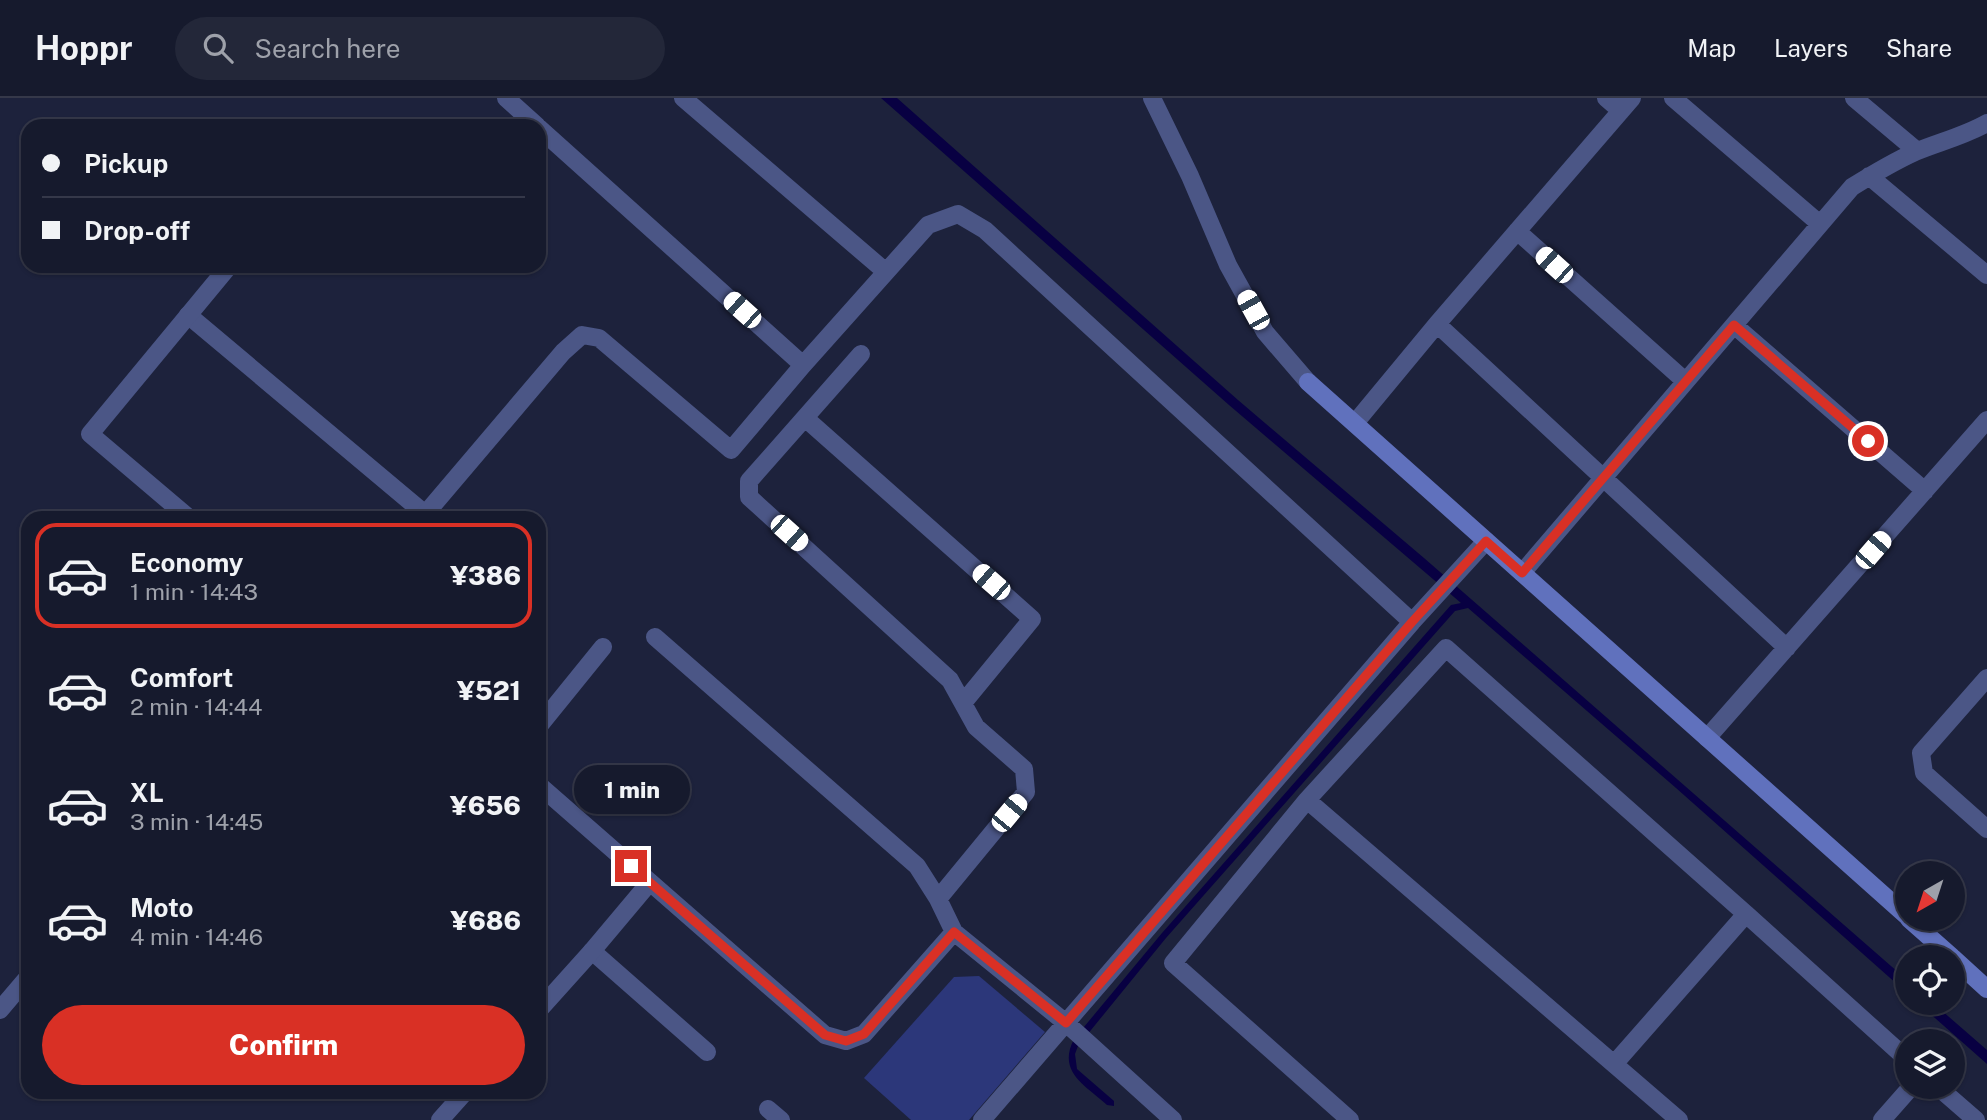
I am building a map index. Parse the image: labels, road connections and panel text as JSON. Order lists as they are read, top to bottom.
{
  "north": "bottom left",
  "page": {
    "header": "Hoppr",
    "search": "Search here",
    "nav": ["Map", "Layers", "Share"],
    "banner": ["Pickup", "Drop-off"],
    "list": [
      {
        "name": "Economy",
        "note": "1 min · 14:43",
        "value": "¥386"
      },
      {
        "name": "Comfort",
        "note": "2 min · 14:44",
        "value": "¥521"
      },
      {
        "name": "XL",
        "note": "3 min · 14:45",
        "value": "¥656"
      },
      {
        "name": "Moto",
        "note": "4 min · 14:46",
        "value": "¥686"
      }
    ],
    "bubble": "1 min",
    "buttons": "Confirm"
  }
}
